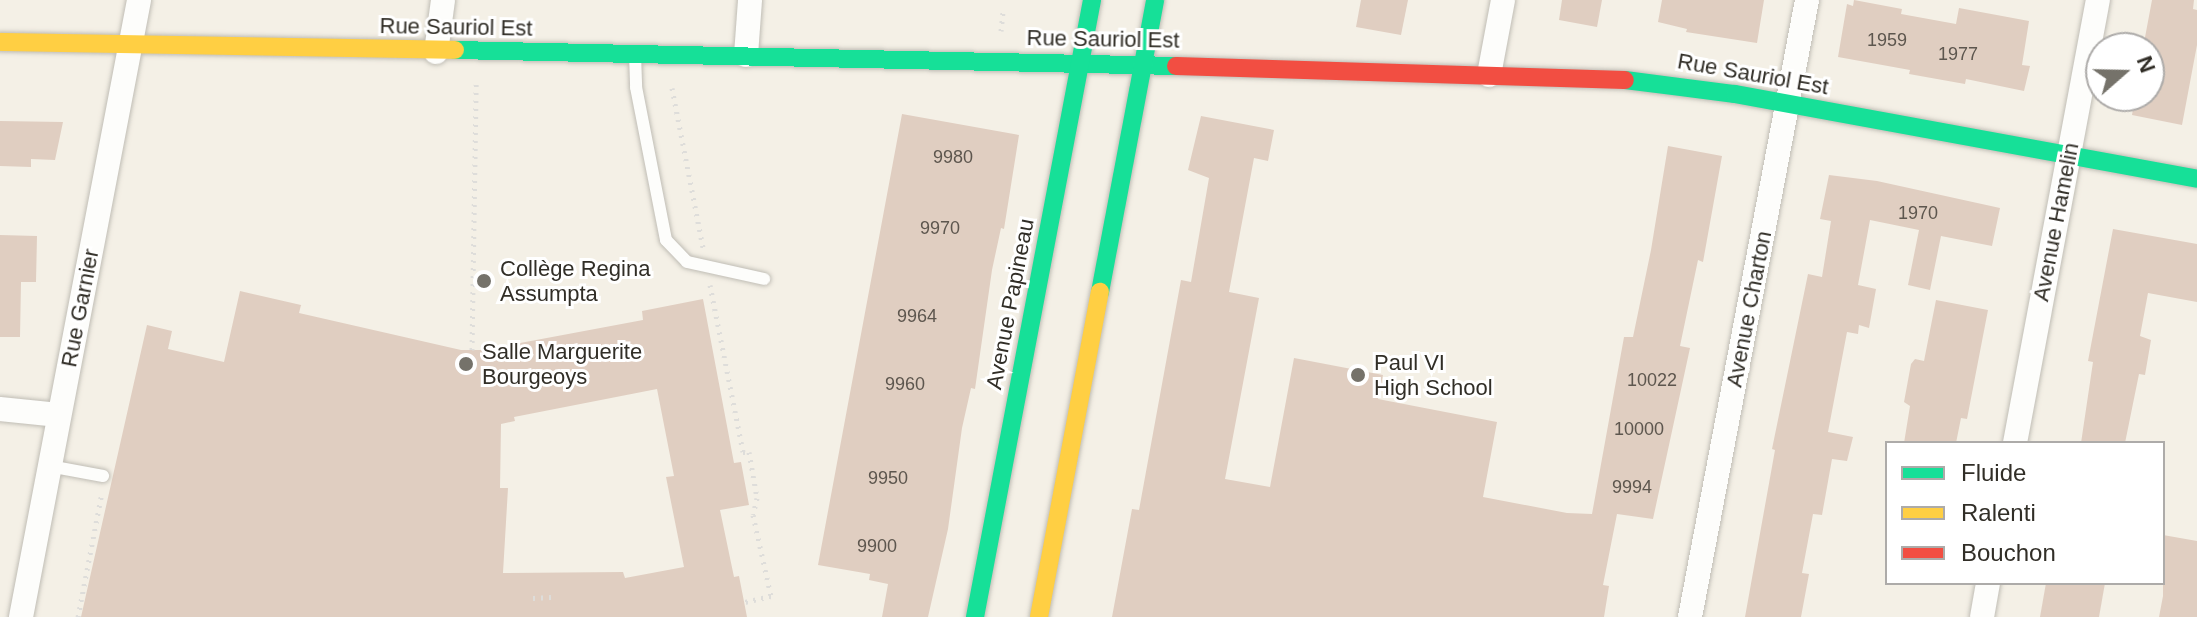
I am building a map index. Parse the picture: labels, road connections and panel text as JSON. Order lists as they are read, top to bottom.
{
  "streets": {
    "street": [
      "Rue Sauriol Est",
      "Avenue Hamelin",
      "Avenue Papineau",
      "Rue Garnier",
      "Avenue Charton"
    ]
  },
  "crossings": [
    ["Rue Sauriol Est", "Avenue Hamelin"],
    ["Rue Sauriol Est", "Avenue Papineau"],
    ["Rue Sauriol Est", "Rue Garnier"],
    ["Rue Sauriol Est", "Avenue Charton"]
  ],
  "places": ["Collège Regina Assumpta", "Salle Marguerite Bourgeoys", "Paul VI High School"],
  "house_numbers": [
    "1959",
    "1977",
    "9980",
    "1970",
    "9970",
    "9964",
    "10022",
    "9960",
    "10000",
    "9950",
    "9994",
    "9900"
  ],
  "legend": ["Fluide", "Ralenti", "Bouchon"],
  "north": "right"
}
